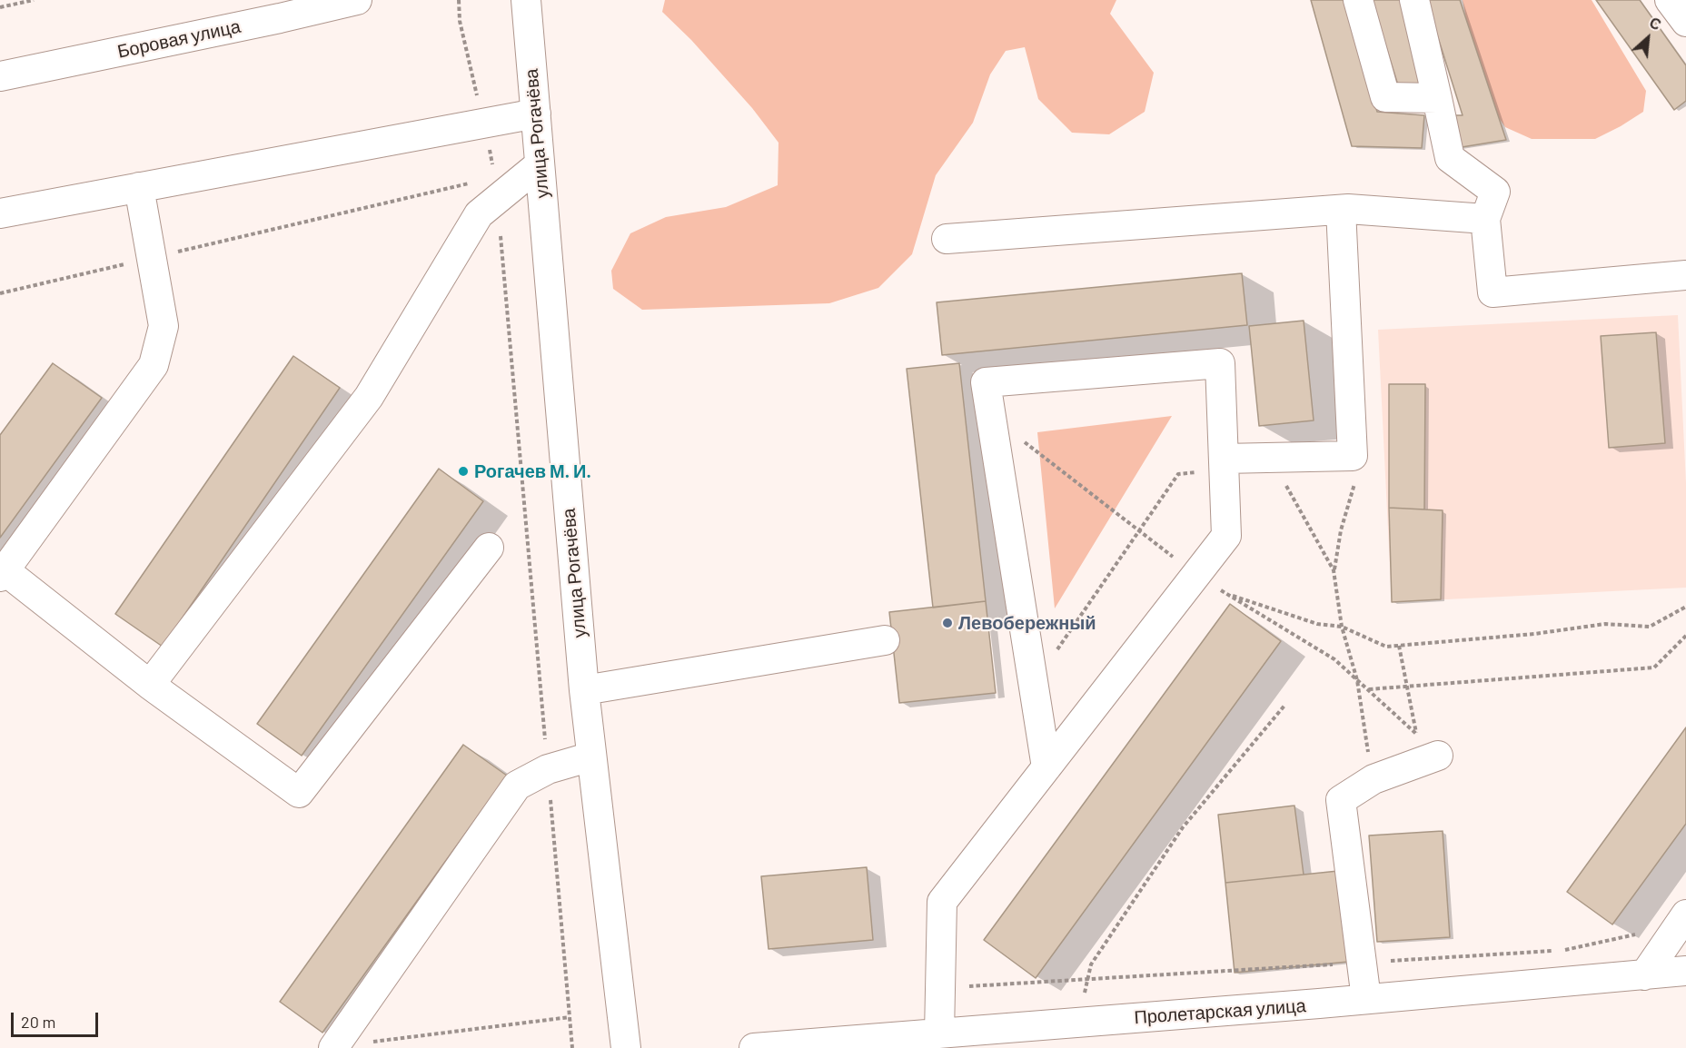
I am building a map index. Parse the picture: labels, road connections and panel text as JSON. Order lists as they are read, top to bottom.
{
  "streets": {
    "street": ["Боровая улица", "улица Рогачёва", "Пролетарская улица"]
  },
  "places": ["Рогачев М. И.", "Левобережный"],
  "scale_bar": "20 m",
  "north": "top right"
}
